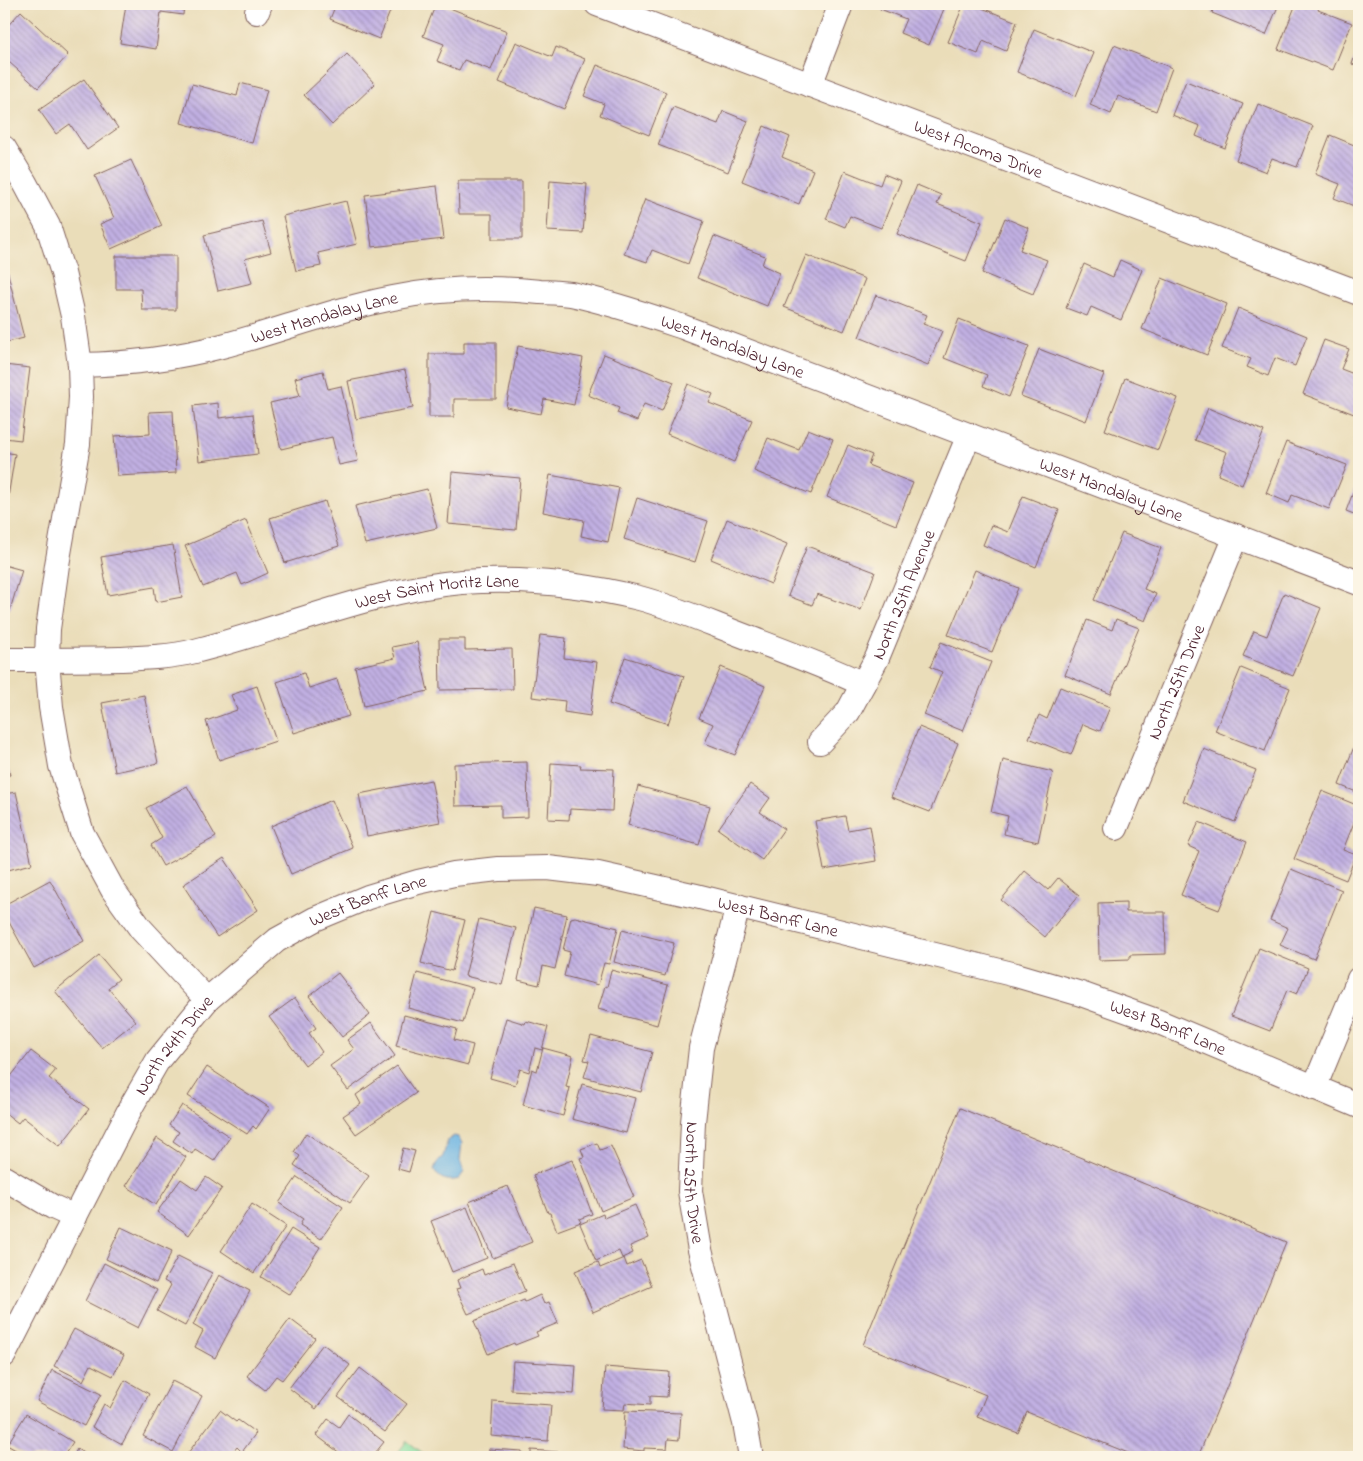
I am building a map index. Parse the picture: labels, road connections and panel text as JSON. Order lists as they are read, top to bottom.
{
  "streets": {
    "street": [
      "West Acoma Drive",
      "West Mandalay Lane",
      "West Saint Moritz Lane",
      "North 25th Avenue",
      "North 25th Drive",
      "West Banff Lane",
      "North 24th Drive"
    ]
  },
  "crossings": [
    ["West Mandalay Lane", "North 25th Avenue"],
    ["West Mandalay Lane", "North 25th Drive"],
    ["West Saint Moritz Lane", "North 25th Avenue"],
    ["West Saint Moritz Lane", "North 24th Drive"],
    ["North 25th Drive", "West Banff Lane"],
    ["West Banff Lane", "North 24th Drive"]
  ]
}
